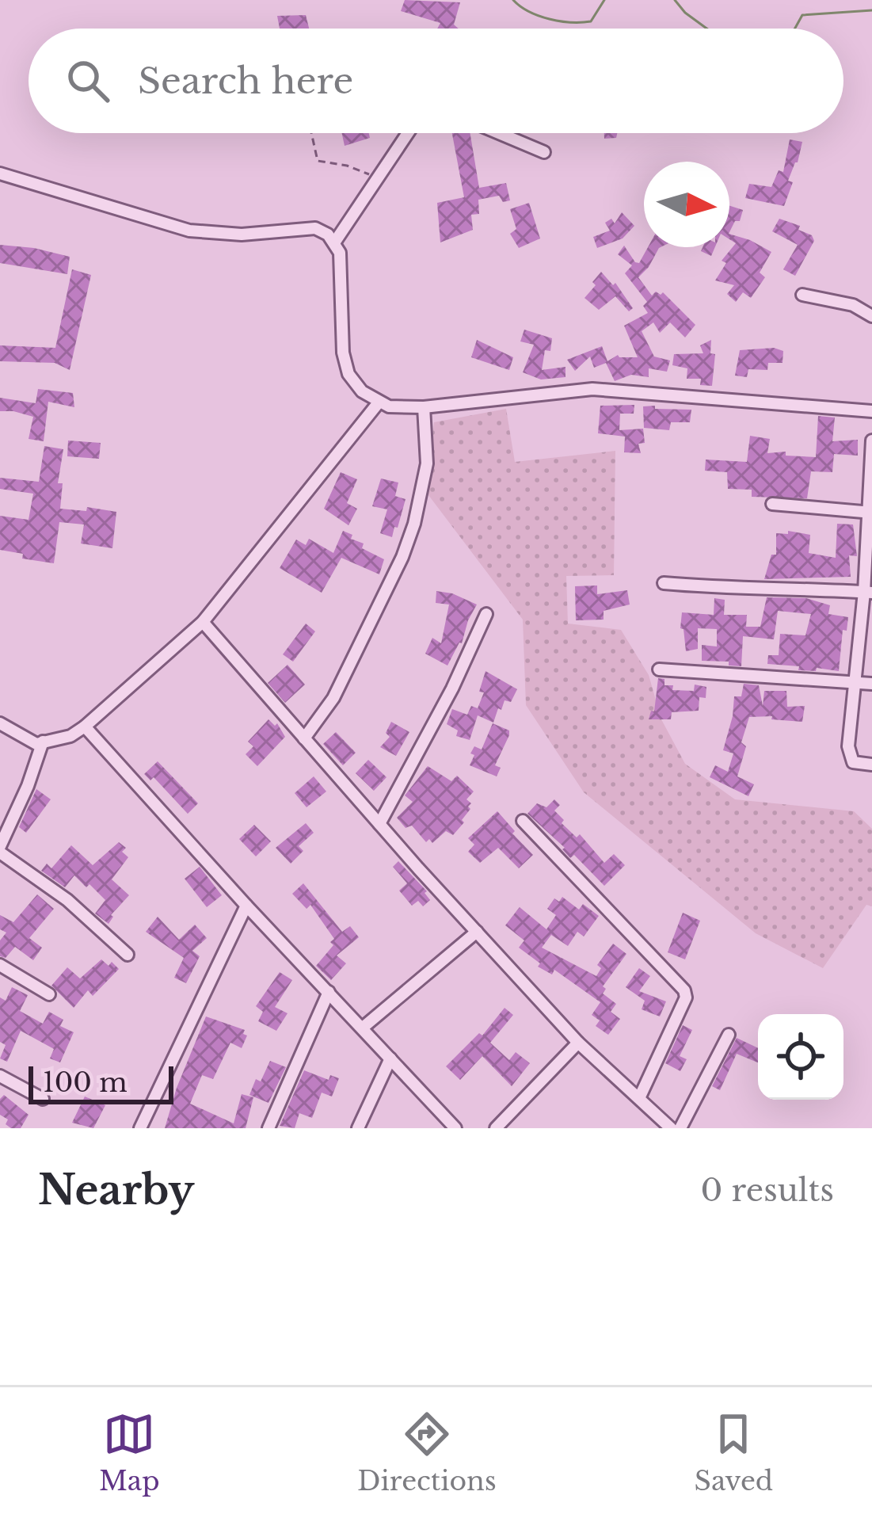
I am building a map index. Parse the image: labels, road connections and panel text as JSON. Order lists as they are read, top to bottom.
{
  "scale_bar": "100 m",
  "north": "right",
  "page": {
    "search": "Search here",
    "scale": "100 m",
    "heading": ["Nearby", "0 results"],
    "nav": ["Map", "Directions", "Saved"]
  }
}
